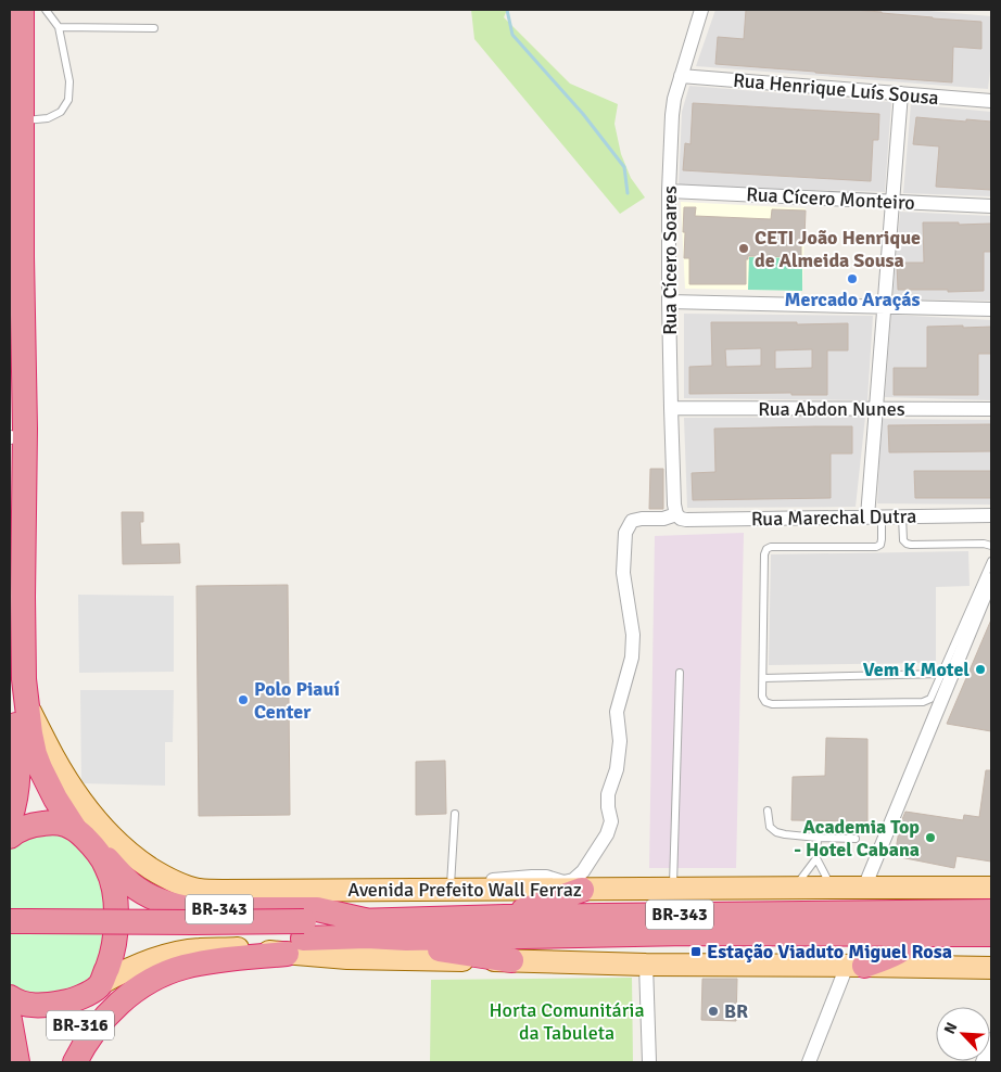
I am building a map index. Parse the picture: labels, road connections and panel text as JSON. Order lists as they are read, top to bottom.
{
  "streets": {
    "highway": ["Avenida Prefeito Wall Ferraz", "BR-343", "BR-316"],
    "street": [
      "Rua Henrique Luís Sousa",
      "Rua Cícero Monteiro",
      "Rua Cícero Soares",
      "Rua Abdon Nunes",
      "Rua Marechal Dutra"
    ]
  },
  "crossings": [
    ["Rua Henrique Luís Sousa", "Rua Cícero Soares"],
    ["Rua Cícero Monteiro", "Rua Cícero Soares"],
    ["Rua Cícero Soares", "Rua Abdon Nunes"],
    ["Rua Cícero Soares", "Rua Marechal Dutra"],
    ["Avenida Prefeito Wall Ferraz", "BR-343"],
    ["Avenida Prefeito Wall Ferraz", "BR-316"],
    ["BR-343", "BR-316"]
  ],
  "parks": ["Horta Comunitária da Tabuleta"],
  "places": {
    "other": [
      "CETI João Henrique de Almeida Sousa",
      "Mercado Araçás",
      "Vem K Motel",
      "Polo Piauí Center",
      "Academia Top - Hotel Cabana",
      "BR"
    ],
    "transit": ["Estação Viaduto Miguel Rosa"]
  },
  "north": "top left"
}
